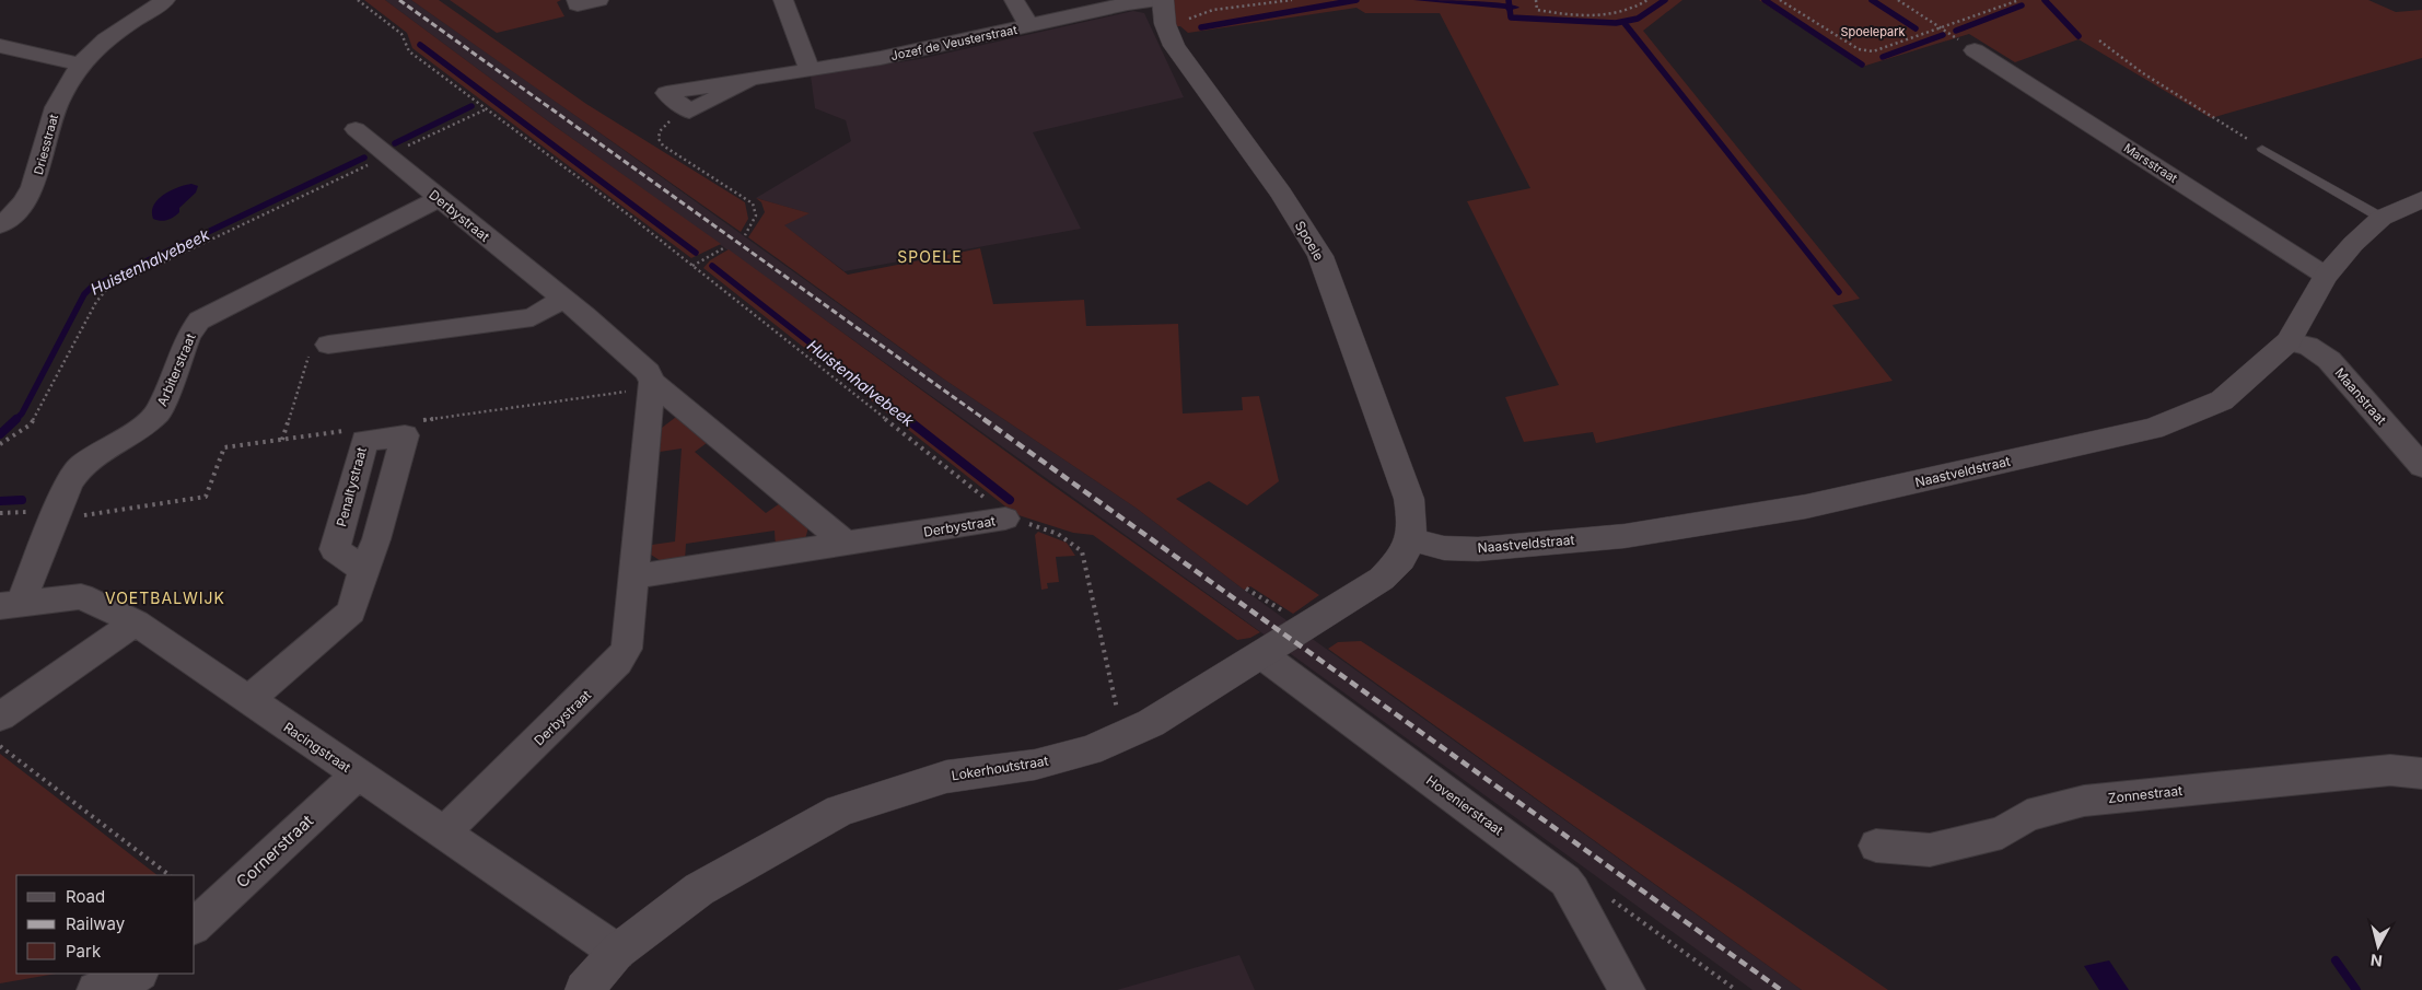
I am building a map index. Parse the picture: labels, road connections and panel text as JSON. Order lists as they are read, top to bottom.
{
  "streets": {
    "street": [
      "Jozef de Veusterstraat",
      "Driesstraat",
      "Marsstraat",
      "Derbystraat",
      "Spoele",
      "Arbiterstraat",
      "Maanstraat",
      "Naastveldstraat",
      "Racingstraat",
      "Lokerhoutstraat",
      "Zonnestraat",
      "Hovenierstraat",
      "Cornerstraat"
    ]
  },
  "crossings": [
    ["Jozef de Veusterstraat", "Spoele"],
    ["Marsstraat", "Naastveldstraat"],
    ["Derbystraat", "Arbiterstraat"],
    ["Derbystraat", "Racingstraat"],
    ["Spoele", "Naastveldstraat"],
    ["Spoele", "Lokerhoutstraat"],
    ["Arbiterstraat", "Racingstraat"],
    ["Maanstraat", "Naastveldstraat"],
    ["Naastveldstraat", "Lokerhoutstraat"],
    ["Racingstraat", "Lokerhoutstraat"],
    ["Racingstraat", "Cornerstraat"],
    ["Lokerhoutstraat", "Hovenierstraat"]
  ],
  "districts": ["SPOELE", "VOETBALWIJK"],
  "water": ["Huistenhalvebeek"],
  "parks": ["Spoelepark"],
  "legend": ["Road", "Railway", "Park"],
  "north": "bottom"
}
